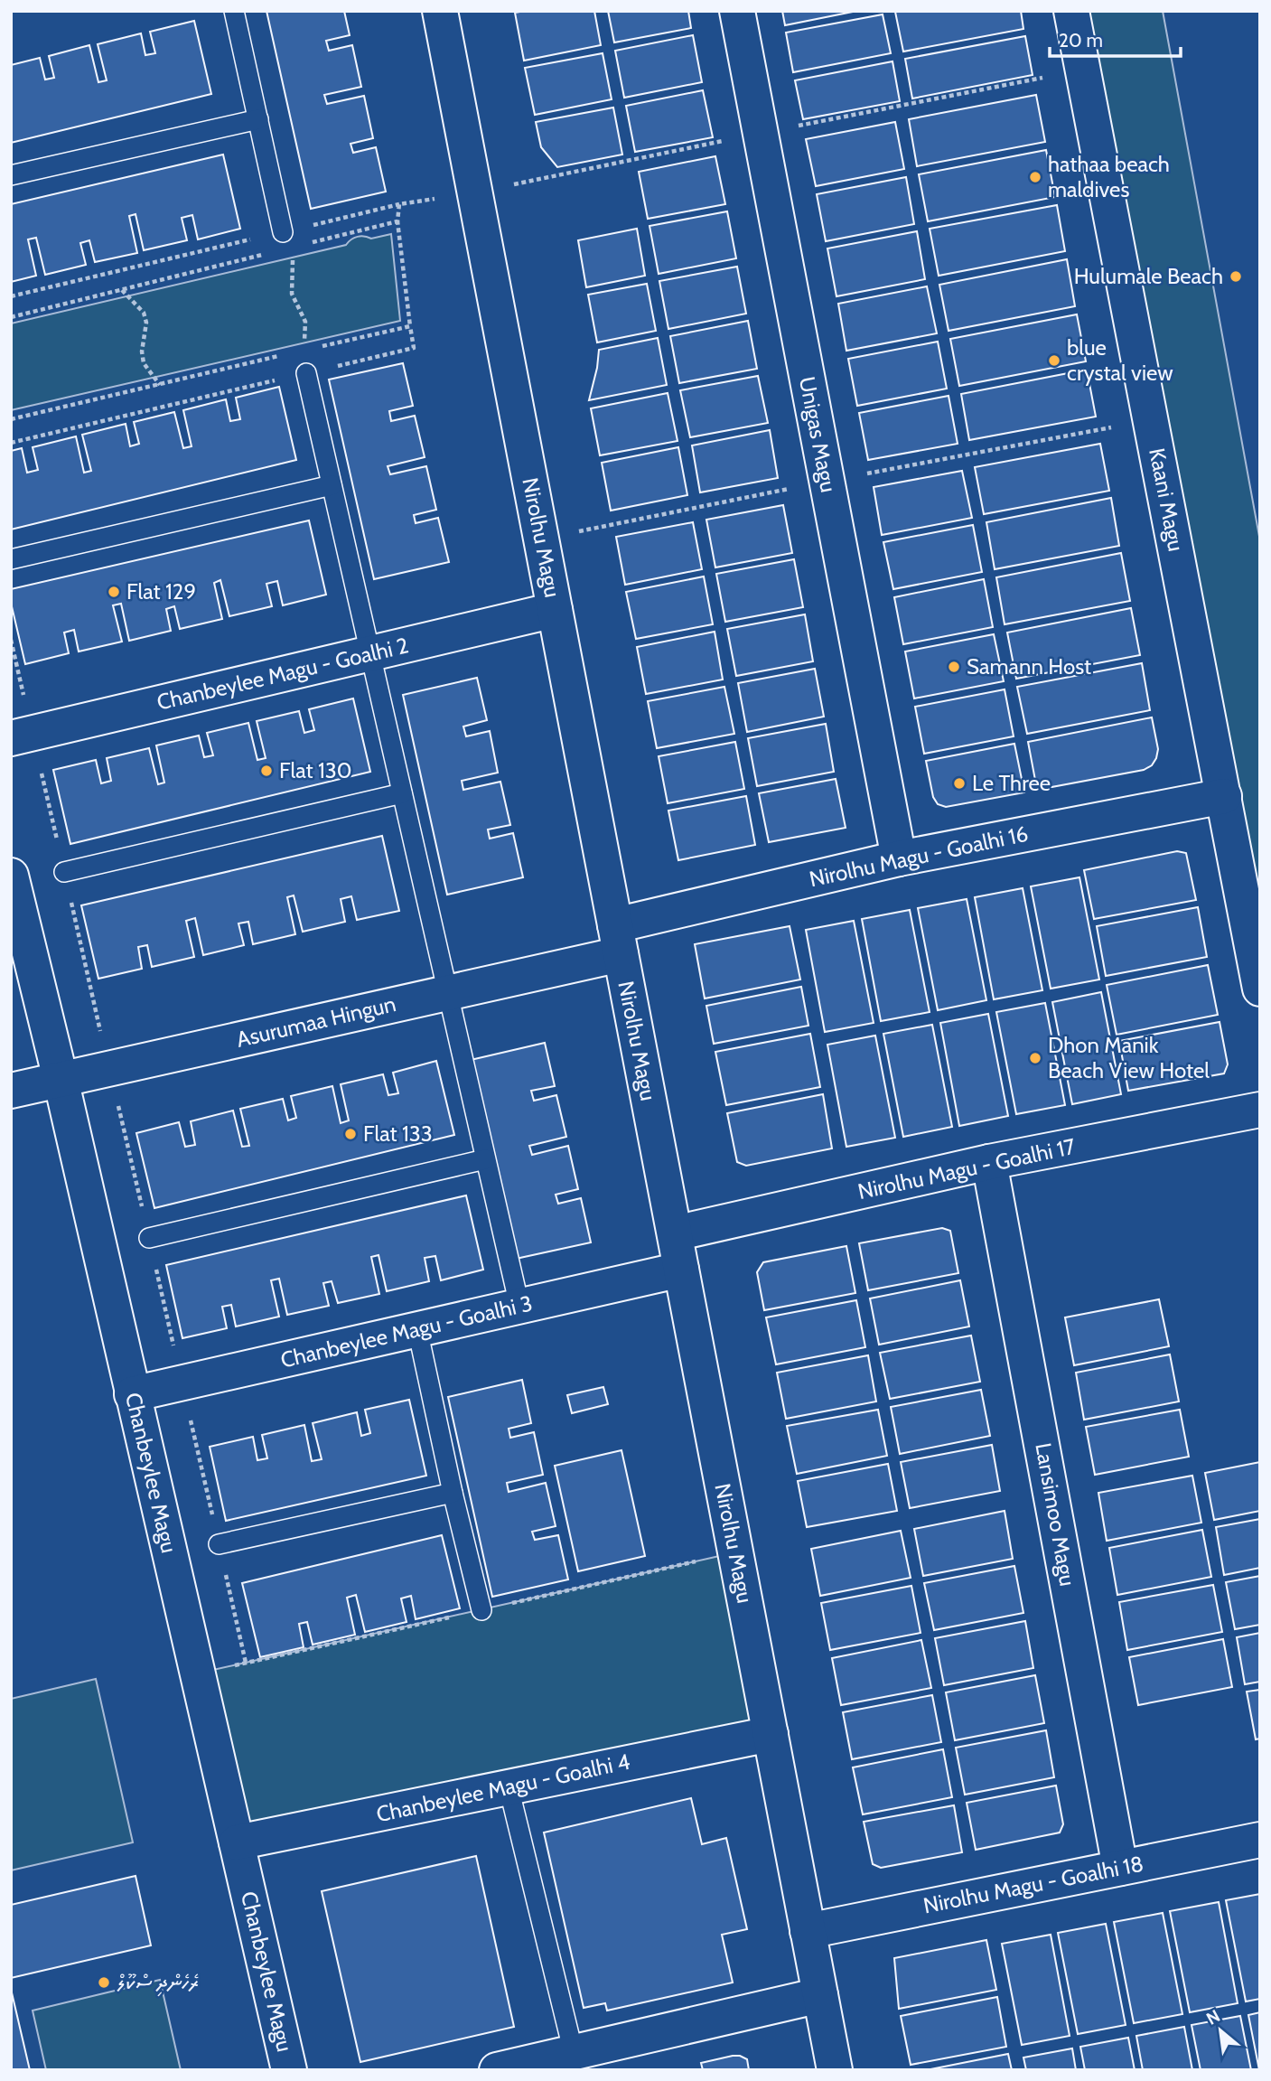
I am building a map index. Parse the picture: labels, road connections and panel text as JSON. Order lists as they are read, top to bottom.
{
  "streets": {
    "street": [
      "Unigas Magu",
      "Kaani Magu",
      "Nirolhu Magu",
      "Chanbeylee Magu - Goalhi 2",
      "Nirolhu Magu - Goalhi 16",
      "Asurumaa Hingun",
      "Nirolhu Magu - Goalhi 17",
      "Chanbeylee Magu - Goalhi 3",
      "Chanbeylee Magu",
      "Lansimoo Magu",
      "Chanbeylee Magu - Goalhi 4",
      "Nirolhu Magu - Goalhi 18"
    ]
  },
  "crossings": [
    ["Unigas Magu", "Nirolhu Magu - Goalhi 16"],
    ["Kaani Magu", "Nirolhu Magu - Goalhi 16"],
    ["Nirolhu Magu", "Chanbeylee Magu - Goalhi 2"],
    ["Nirolhu Magu", "Nirolhu Magu - Goalhi 16"],
    ["Nirolhu Magu", "Asurumaa Hingun"],
    ["Nirolhu Magu", "Nirolhu Magu - Goalhi 17"],
    ["Nirolhu Magu", "Chanbeylee Magu - Goalhi 3"],
    ["Nirolhu Magu", "Chanbeylee Magu - Goalhi 4"],
    ["Nirolhu Magu", "Nirolhu Magu - Goalhi 18"],
    ["Nirolhu Magu - Goalhi 16", "Asurumaa Hingun"],
    ["Asurumaa Hingun", "Chanbeylee Magu"],
    ["Nirolhu Magu - Goalhi 17", "Lansimoo Magu"],
    ["Chanbeylee Magu - Goalhi 3", "Chanbeylee Magu"],
    ["Chanbeylee Magu", "Chanbeylee Magu - Goalhi 4"],
    ["Lansimoo Magu", "Nirolhu Magu - Goalhi 18"]
  ],
  "places": [
    "hathaa beach maldives",
    "Hulumale Beach",
    "blue crystal view",
    "Flat 129",
    "Samann Host",
    "Flat 130",
    "Le Three",
    "Dhon Manik Beach View Hotel",
    "Flat 133",
    "ރެހެންދި ސްކޫލް"
  ],
  "scale_bar": "20 m",
  "north": "top left"
}
